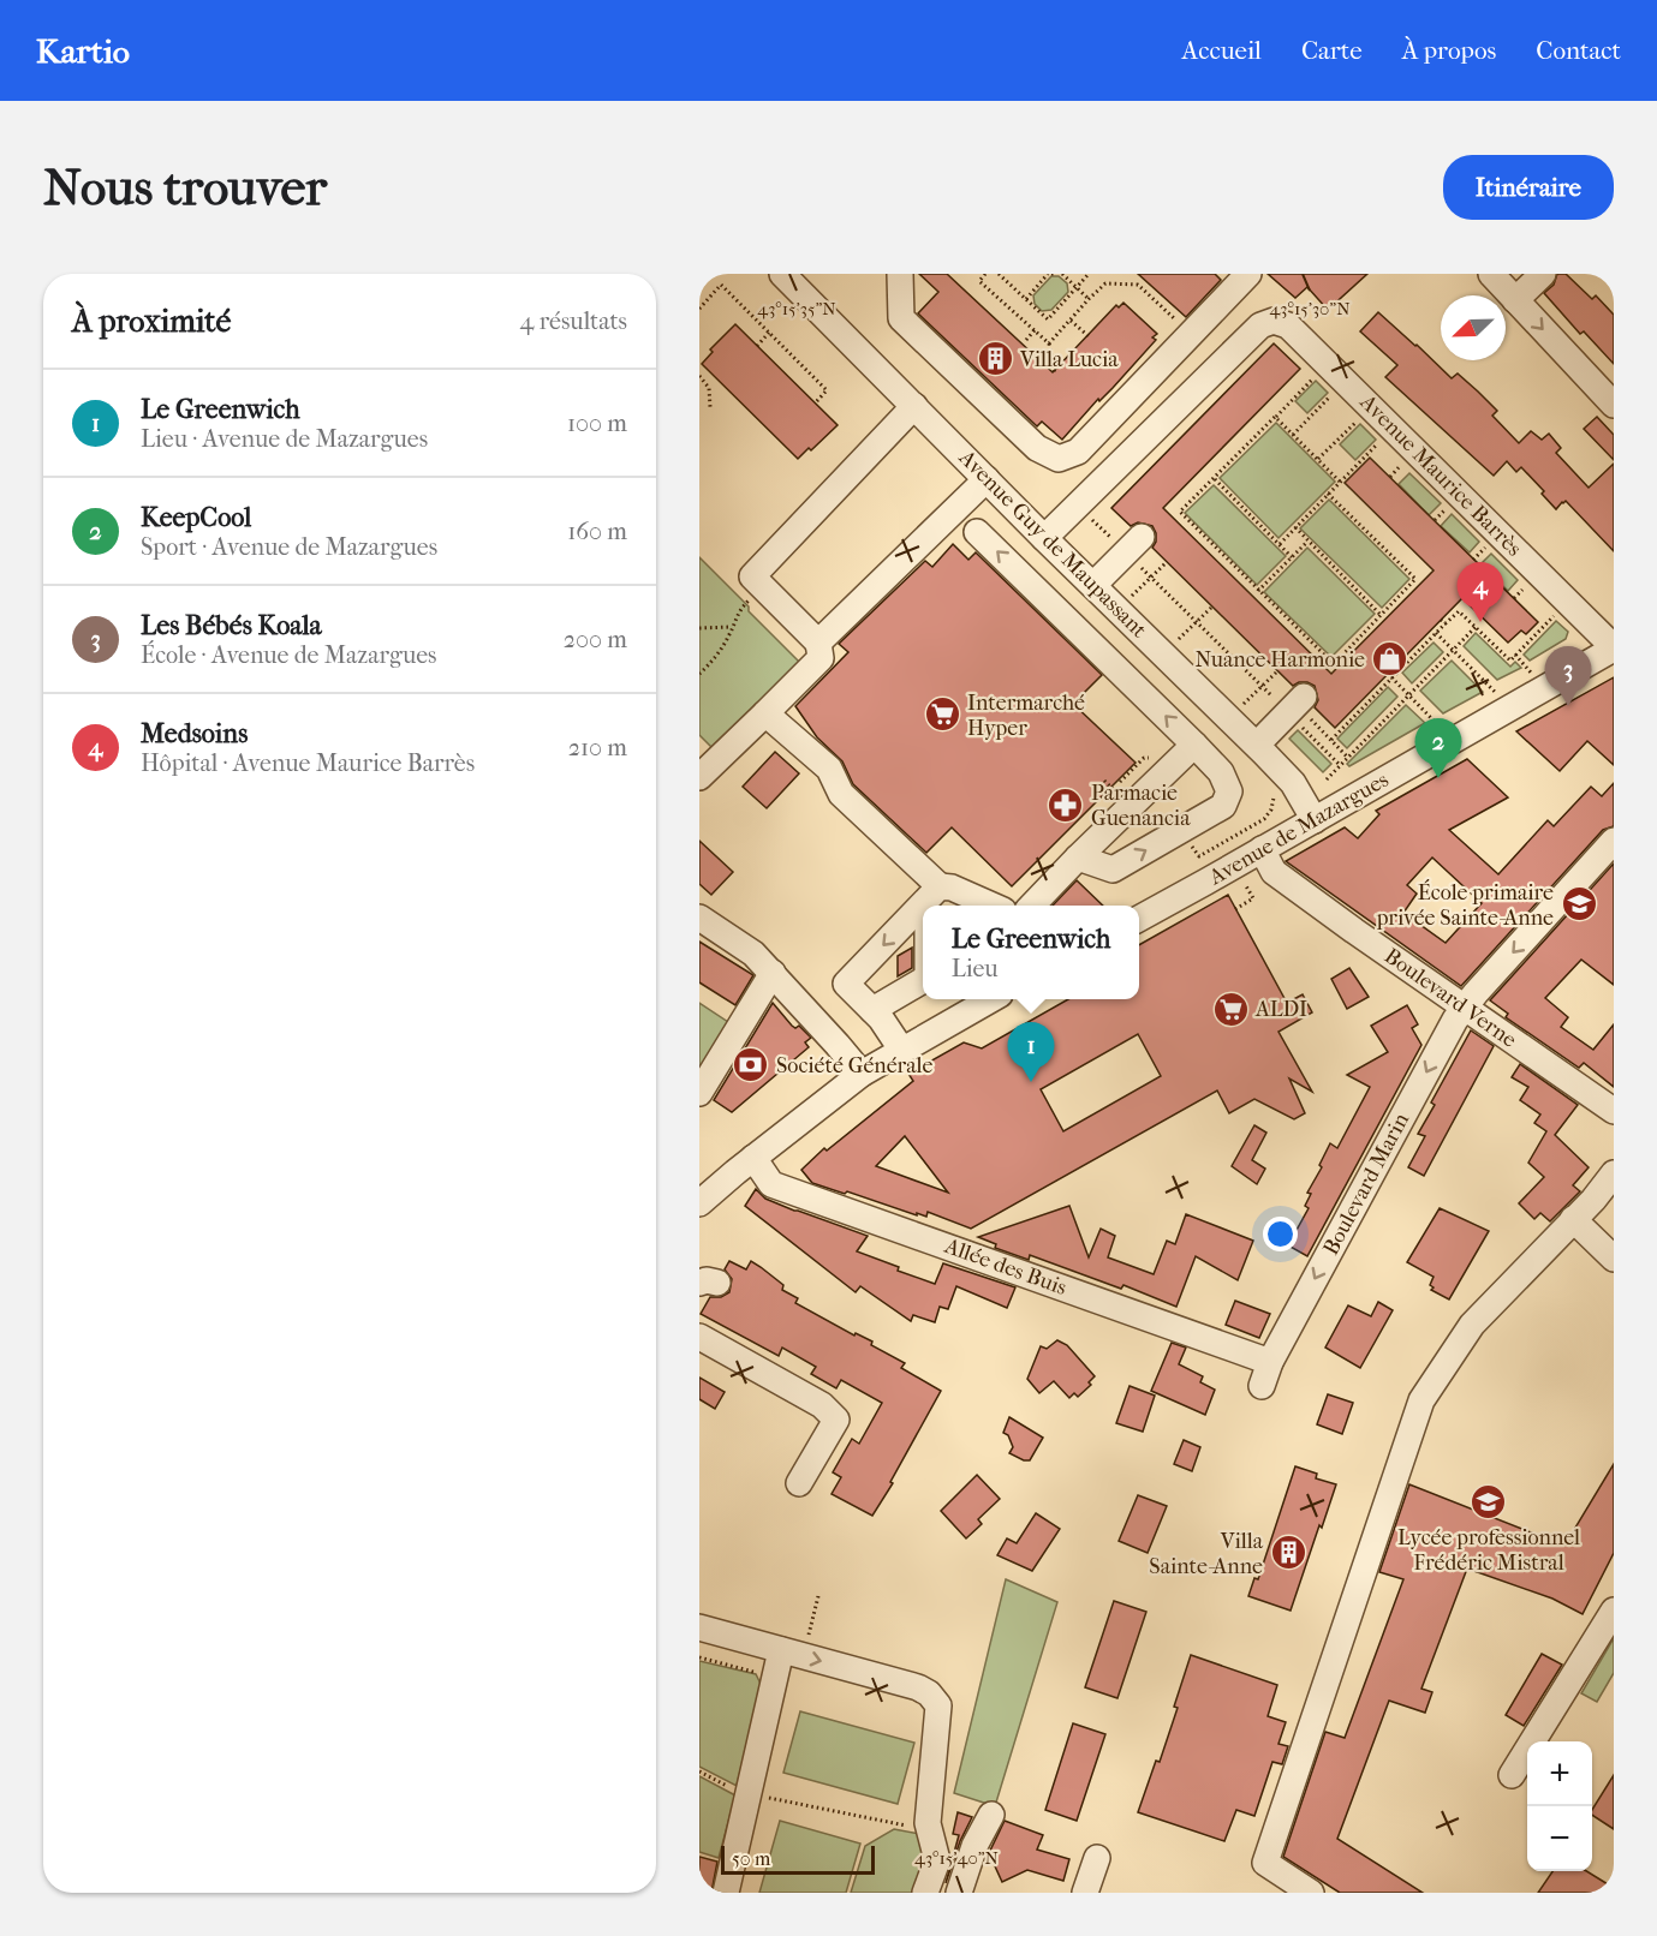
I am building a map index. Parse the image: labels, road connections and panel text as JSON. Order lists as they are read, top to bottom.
{
  "streets": {
    "street": [
      "Avenue Maurice Barrès",
      "Avenue Guy de Maupassant",
      "Avenue de Mazargues",
      "Boulevard Verne",
      "Boulevard Marin",
      "Allée des Buis"
    ]
  },
  "crossings": [
    ["Avenue Maurice Barrès", "Avenue Guy de Maupassant"],
    ["Avenue Maurice Barrès", "Avenue de Mazargues"],
    ["Avenue Guy de Maupassant", "Avenue de Mazargues"],
    ["Avenue de Mazargues", "Boulevard Verne"],
    ["Boulevard Verne", "Boulevard Marin"],
    ["Boulevard Marin", "Allée des Buis"]
  ],
  "places": {
    "building": ["Villa Lucia", "Villa Sainte-Anne"],
    "shop": ["Nuance Harmonie"],
    "supermarket": ["Intermarché Hyper", "ALDI"],
    "pharmacy": ["Parmacie Guenancia"],
    "school or university": ["École primaire privée Sainte-Anne", "Lycée professionnel Frédéric Mistral"],
    "bank": ["Société Générale"]
  },
  "scale_bar": "50 m",
  "north": "bottom left",
  "page": {
    "header": "Kartio",
    "nav": [
      "Accueil",
      "Carte",
      "À propos",
      "Contact"
    ],
    "buttons": "Itinéraire",
    "title": "Nous trouver",
    "heading": ["À proximité", "4 résultats"],
    "list": [
      {
        "mark": "1",
        "name": "Le Greenwich",
        "note": "Lieu · Avenue de Mazargues",
        "value": "100 m"
      },
      {
        "mark": "2",
        "name": "KeepCool",
        "note": "Sport · Avenue de Mazargues",
        "value": "160 m"
      },
      {
        "mark": "3",
        "name": "Les Bébés Koala",
        "note": "École · Avenue de Mazargues",
        "value": "200 m"
      },
      {
        "mark": "4",
        "name": "Medsoins",
        "note": "Hôpital · Avenue Maurice Barrès",
        "value": "210 m"
      }
    ],
    "pins": [
      "4",
      "3",
      "2",
      "1"
    ],
    "popup": ["Le Greenwich", "Lieu"],
    "map_buttons": ["+", "−"],
    "scale": "50 m"
  },
  "coordinates": ["43°15'35\"N", "43°15'30\"N", "43°15'40\"N"]
}
